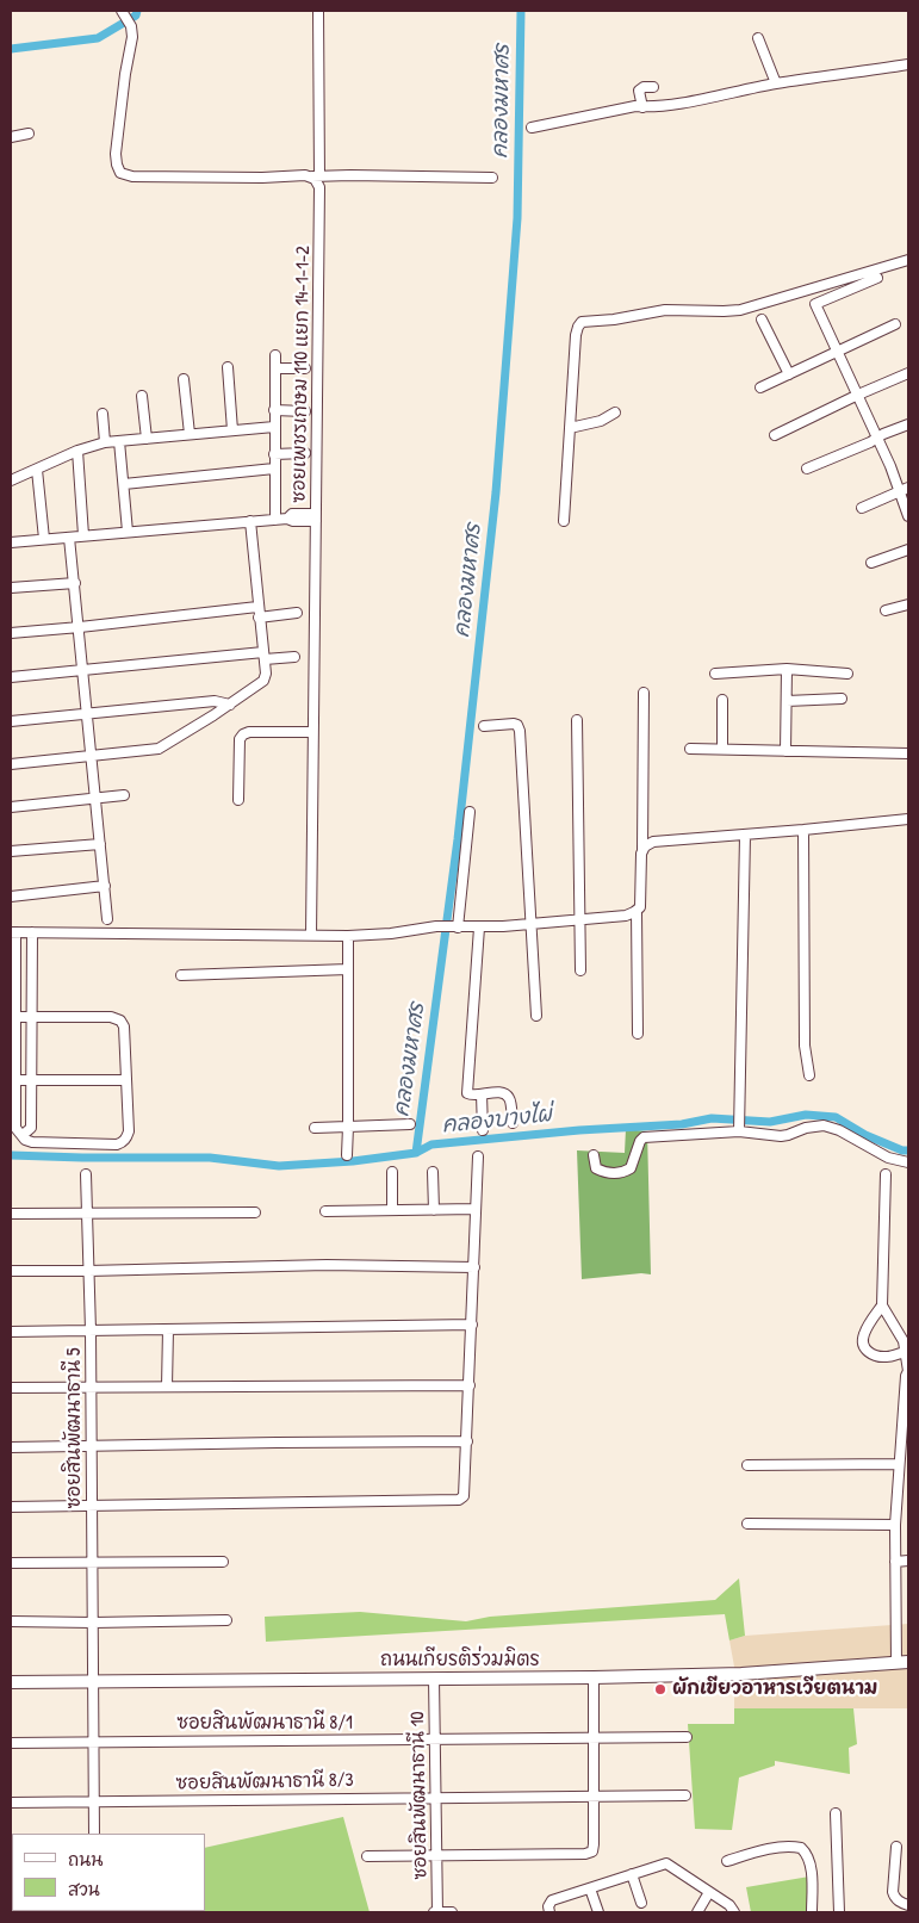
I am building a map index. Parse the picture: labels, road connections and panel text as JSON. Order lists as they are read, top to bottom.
{
  "streets": {
    "street": [
      "ซอยเพชรเกษม 110 แยก 14-1-1-2",
      "ซอยสินพัฒนาธานี 5",
      "ถนนเกียรติร่วมมิตร",
      "ซอยสินพัฒนาธานี 8/1",
      "ซอยสินพัฒนาธานี 8/3",
      "ซอยสินพัฒนาธานี 10"
    ]
  },
  "crossings": [
    ["ซอยสินพัฒนาธานี 5", "ถนนเกียรติร่วมมิตร"],
    ["ซอยสินพัฒนาธานี 5", "ซอยสินพัฒนาธานี 8/1"],
    ["ซอยสินพัฒนาธานี 5", "ซอยสินพัฒนาธานี 8/3"],
    ["ถนนเกียรติร่วมมิตร", "ซอยสินพัฒนาธานี 10"],
    ["ซอยสินพัฒนาธานี 8/1", "ซอยสินพัฒนาธานี 10"],
    ["ซอยสินพัฒนาธานี 8/3", "ซอยสินพัฒนาธานี 10"]
  ],
  "water": ["คลองมหาศร", "คลองบางไผ่"],
  "places": ["ผักเขียวอาหารเวียตนาม"],
  "legend": ["ถนน", "สวน"]
}
